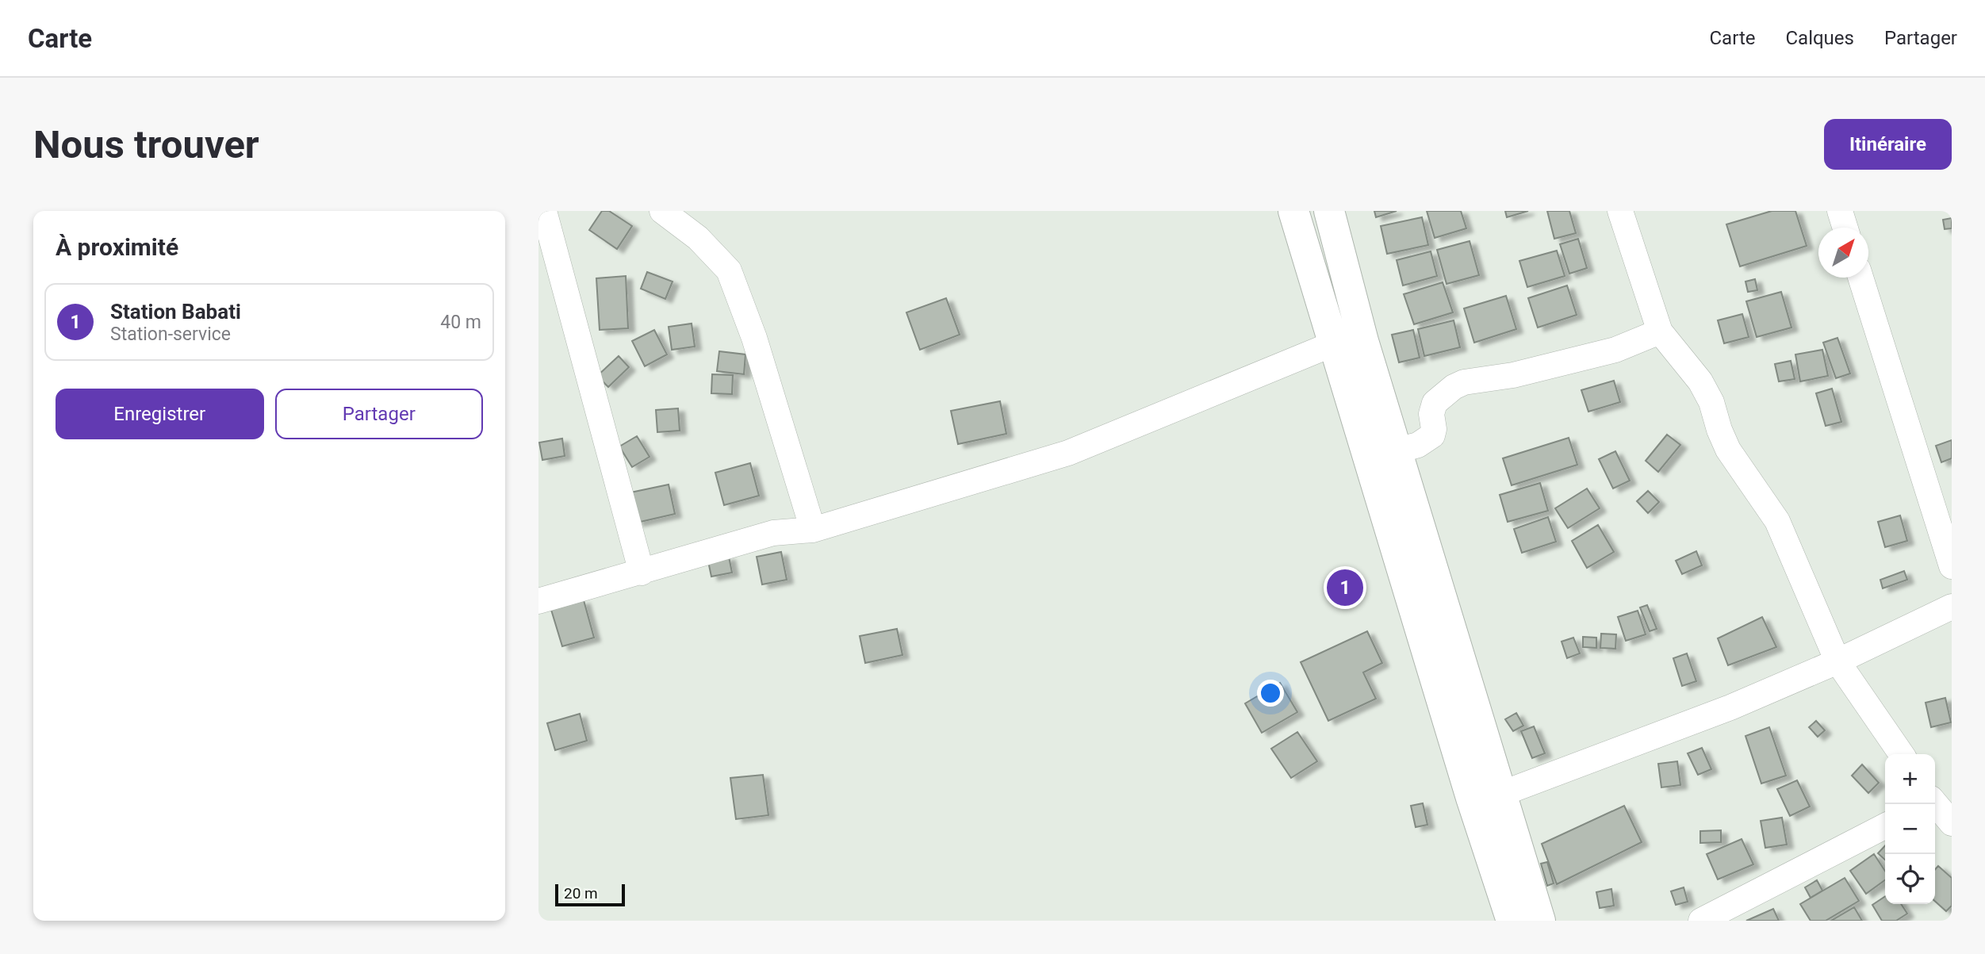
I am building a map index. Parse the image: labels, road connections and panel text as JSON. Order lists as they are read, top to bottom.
{
  "scale_bar": "20 m",
  "north": "top right",
  "page": {
    "header": "Carte",
    "nav": ["Carte", "Calques", "Partager"],
    "buttons": [
      "Itinéraire",
      ["Enregistrer", "Partager"]
    ],
    "title": "Nous trouver",
    "heading": "À proximité",
    "list": [
      {
        "mark": "1",
        "name": "Station Babati",
        "note": "Station-service",
        "value": "40 m"
      }
    ],
    "pins": "1",
    "map_buttons": ["+", "−"],
    "scale": "20 m"
  }
}
